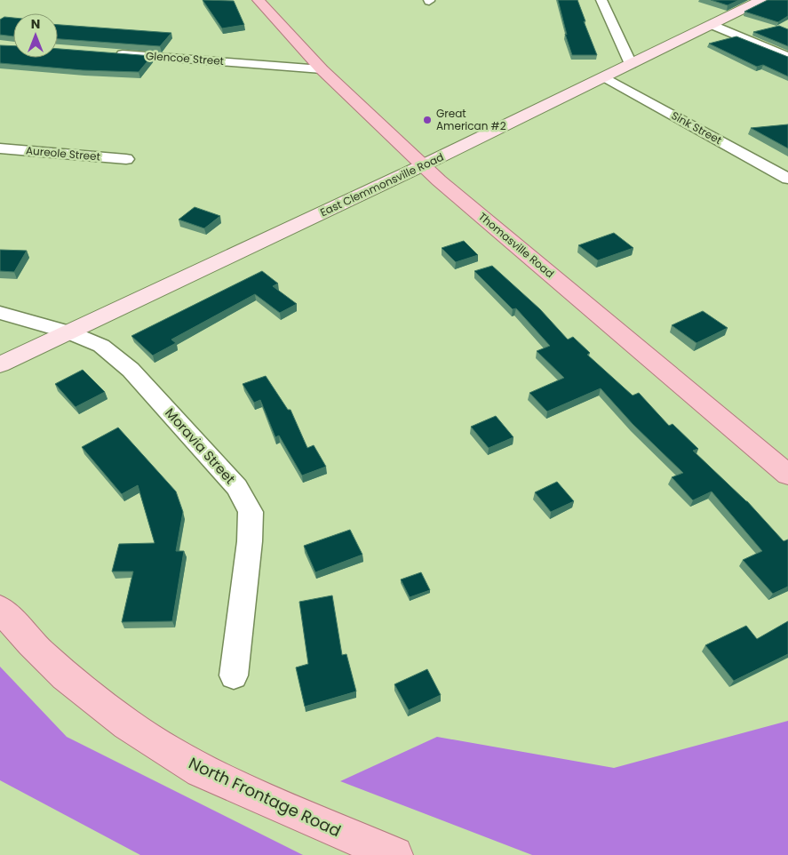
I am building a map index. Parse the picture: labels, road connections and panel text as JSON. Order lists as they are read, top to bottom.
{
  "streets": {
    "main road": ["East Clemmonsville Road", "Thomasville Road", "North Frontage Road"],
    "street": [
      "Glencoe Street",
      "Sink Street",
      "Aureole Street",
      "Moravia Street"
    ]
  },
  "crossings": [
    ["Glencoe Street", "Thomasville Road"],
    ["Sink Street", "East Clemmonsville Road"],
    ["East Clemmonsville Road", "Thomasville Road"],
    ["East Clemmonsville Road", "Moravia Street"]
  ],
  "places": ["Great American #2"],
  "north": "top"
}
